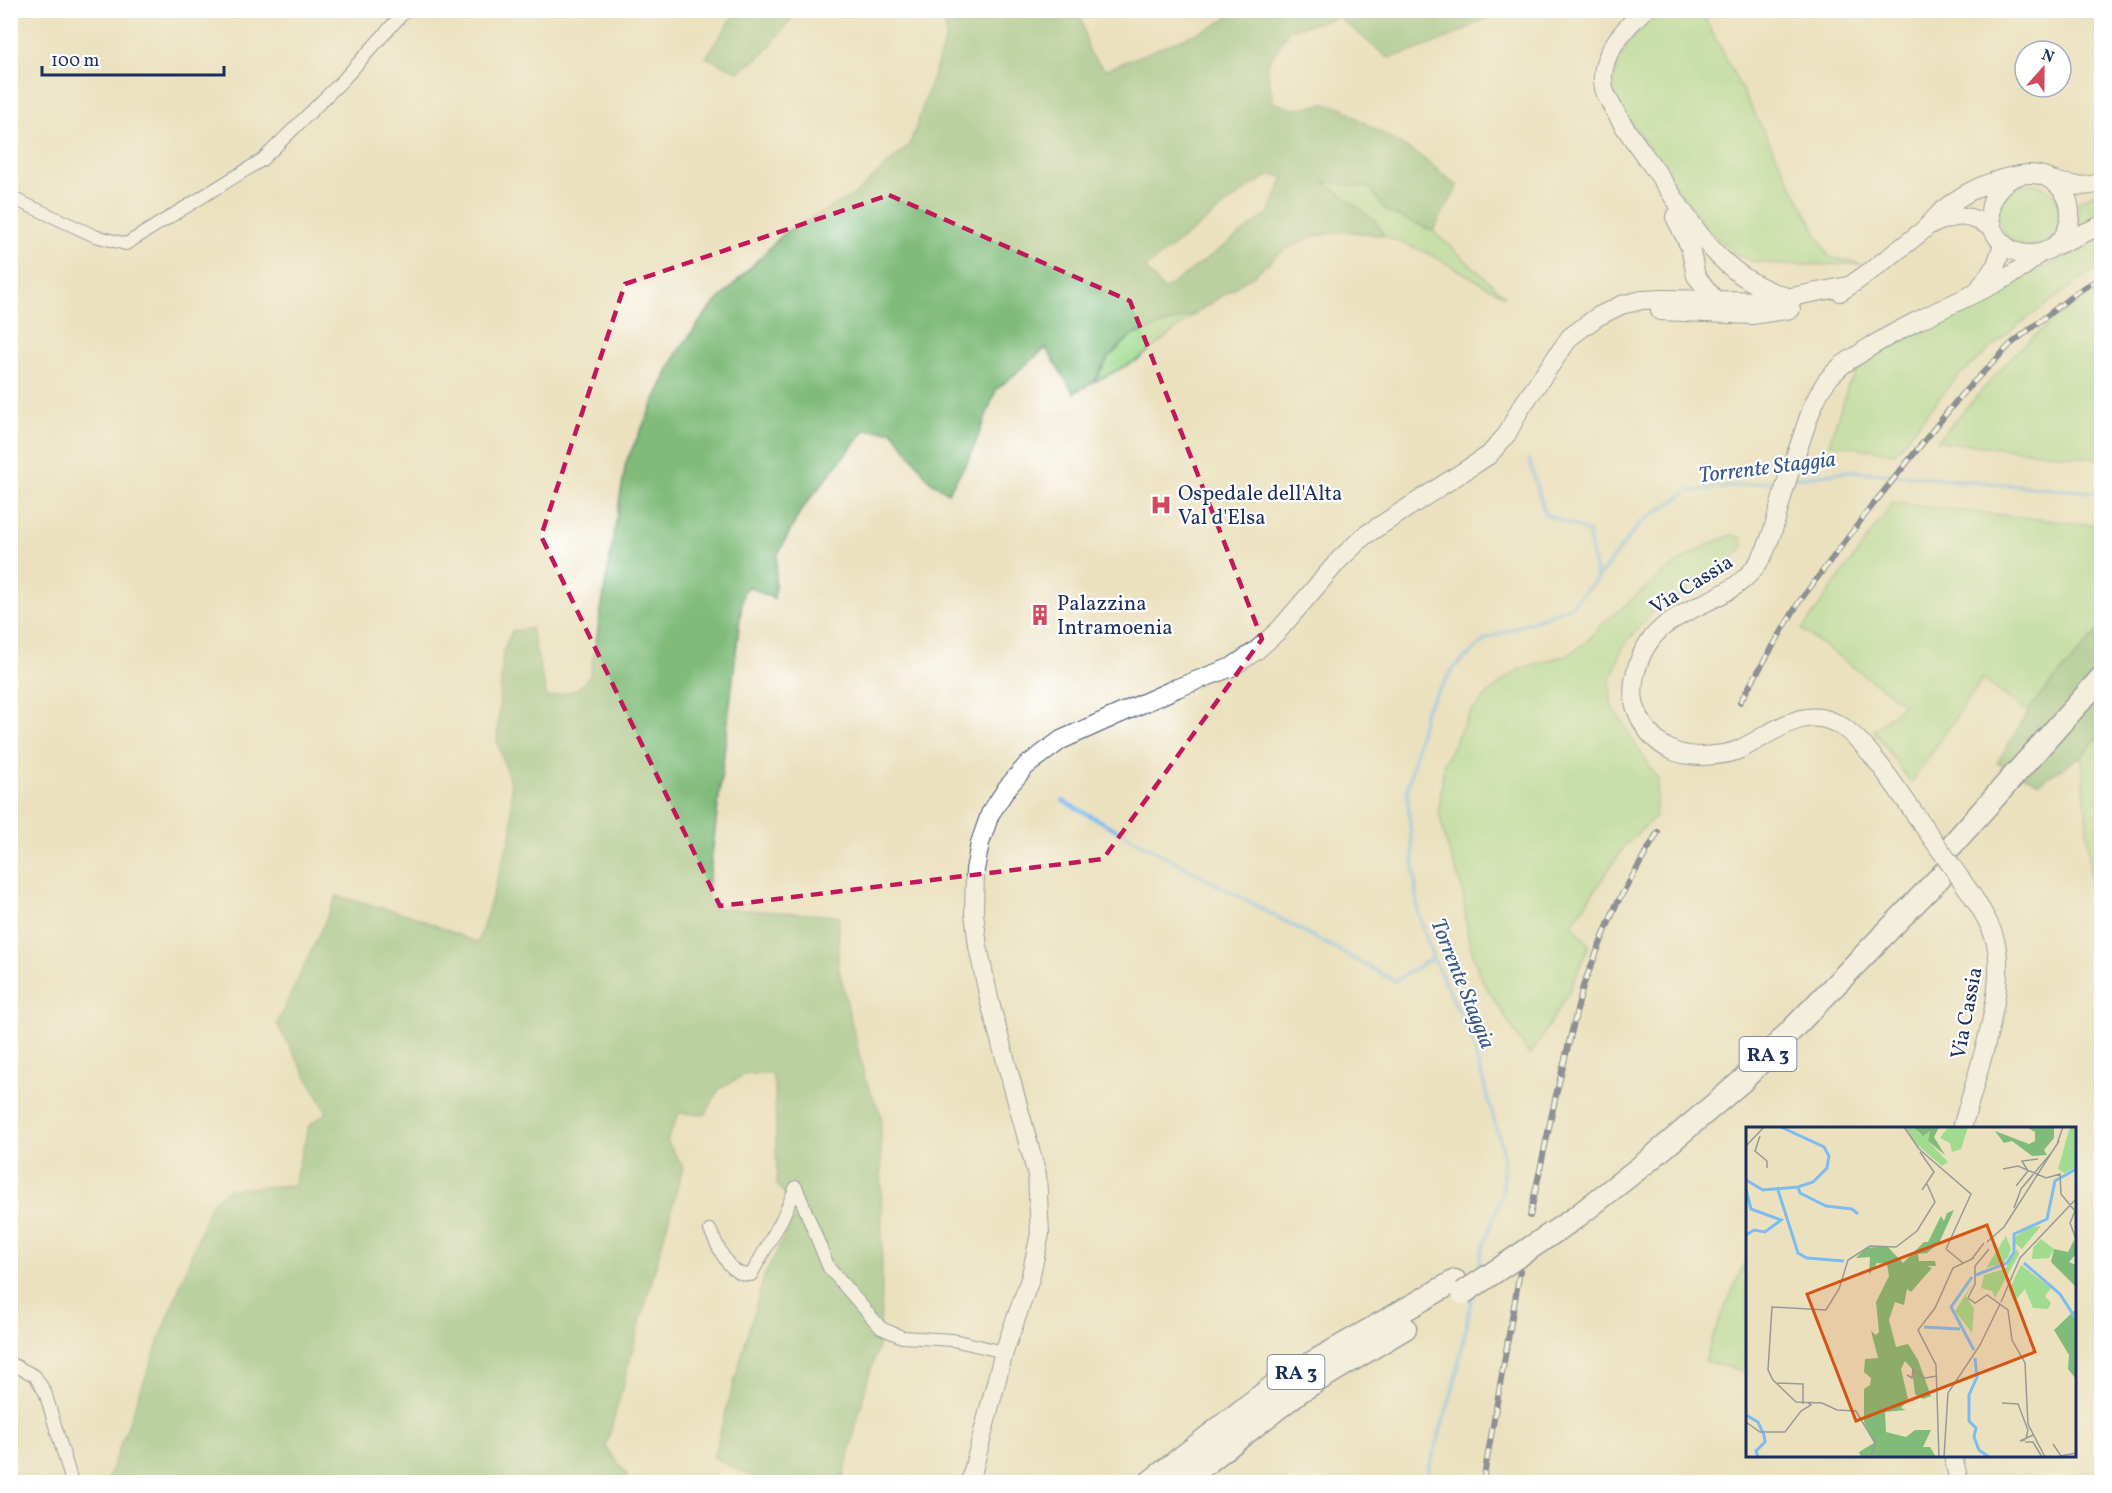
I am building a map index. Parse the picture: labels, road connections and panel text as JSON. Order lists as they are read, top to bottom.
{
  "streets": {
    "highway": ["RA 3"],
    "main road": ["Via Cassia"]
  },
  "water": ["Torrente Staggia"],
  "places": {
    "hospital": ["Ospedale dell'Alta Val d'Elsa"],
    "building": ["Palazzina Intramoenia"]
  },
  "scale_bar": "100 m",
  "north": "top"
}
